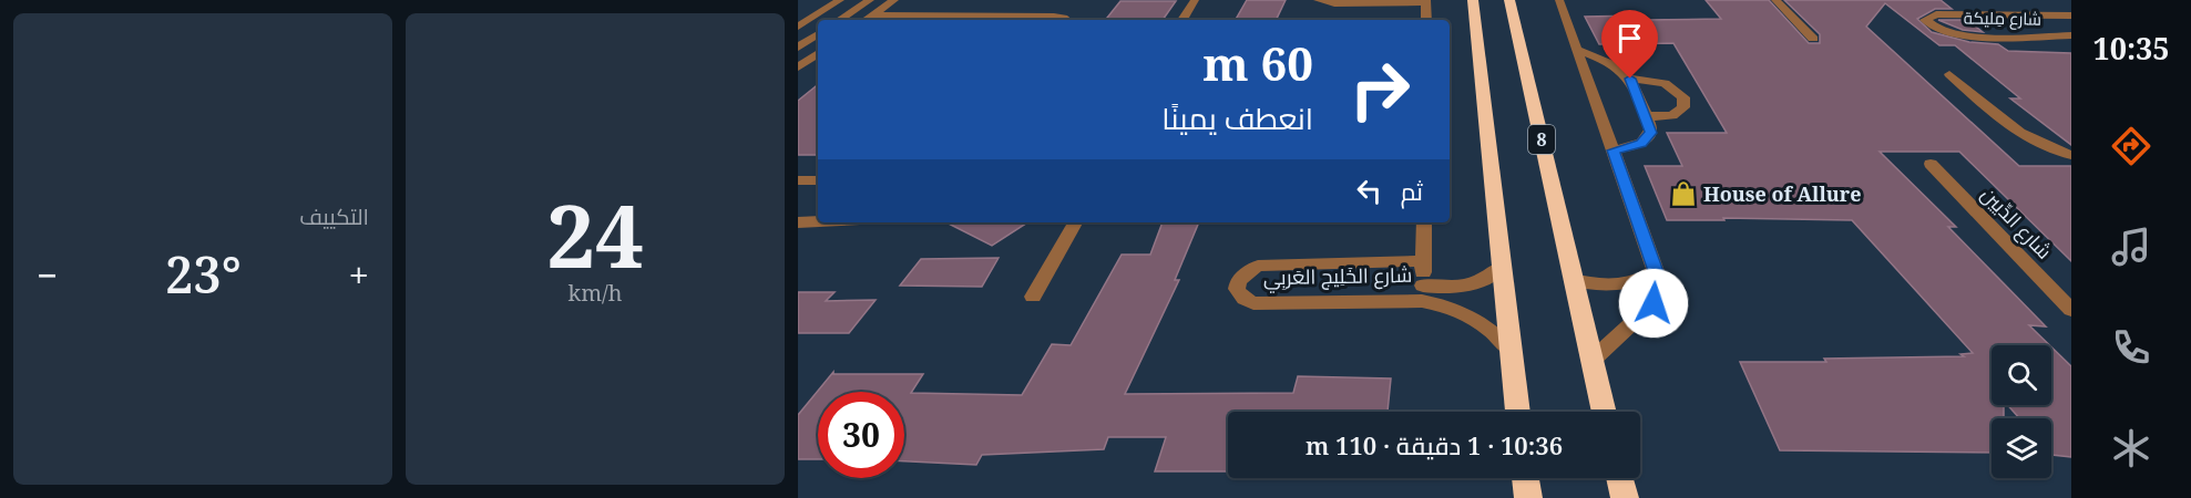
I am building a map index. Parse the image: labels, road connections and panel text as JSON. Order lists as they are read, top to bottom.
{
  "streets": {
    "highway": ["8"],
    "street": ["شارع مِليكة", "شارع الدِّيين", "شارع الخَلِيج العَربِي"]
  },
  "places": {
    "shop": ["House of Allure"]
  },
  "page": {
    "tabs": "10:35",
    "tile": [
      ["24", "km/h"],
      "التكييف"
    ],
    "turn": ["60 m", "انعطف يمينًا"],
    "then": "ثم",
    "heat": ["−", "23°", "+"],
    "limit": "30",
    "trip": "10:36 · 1 دقيقة · 110 m"
  }
}
